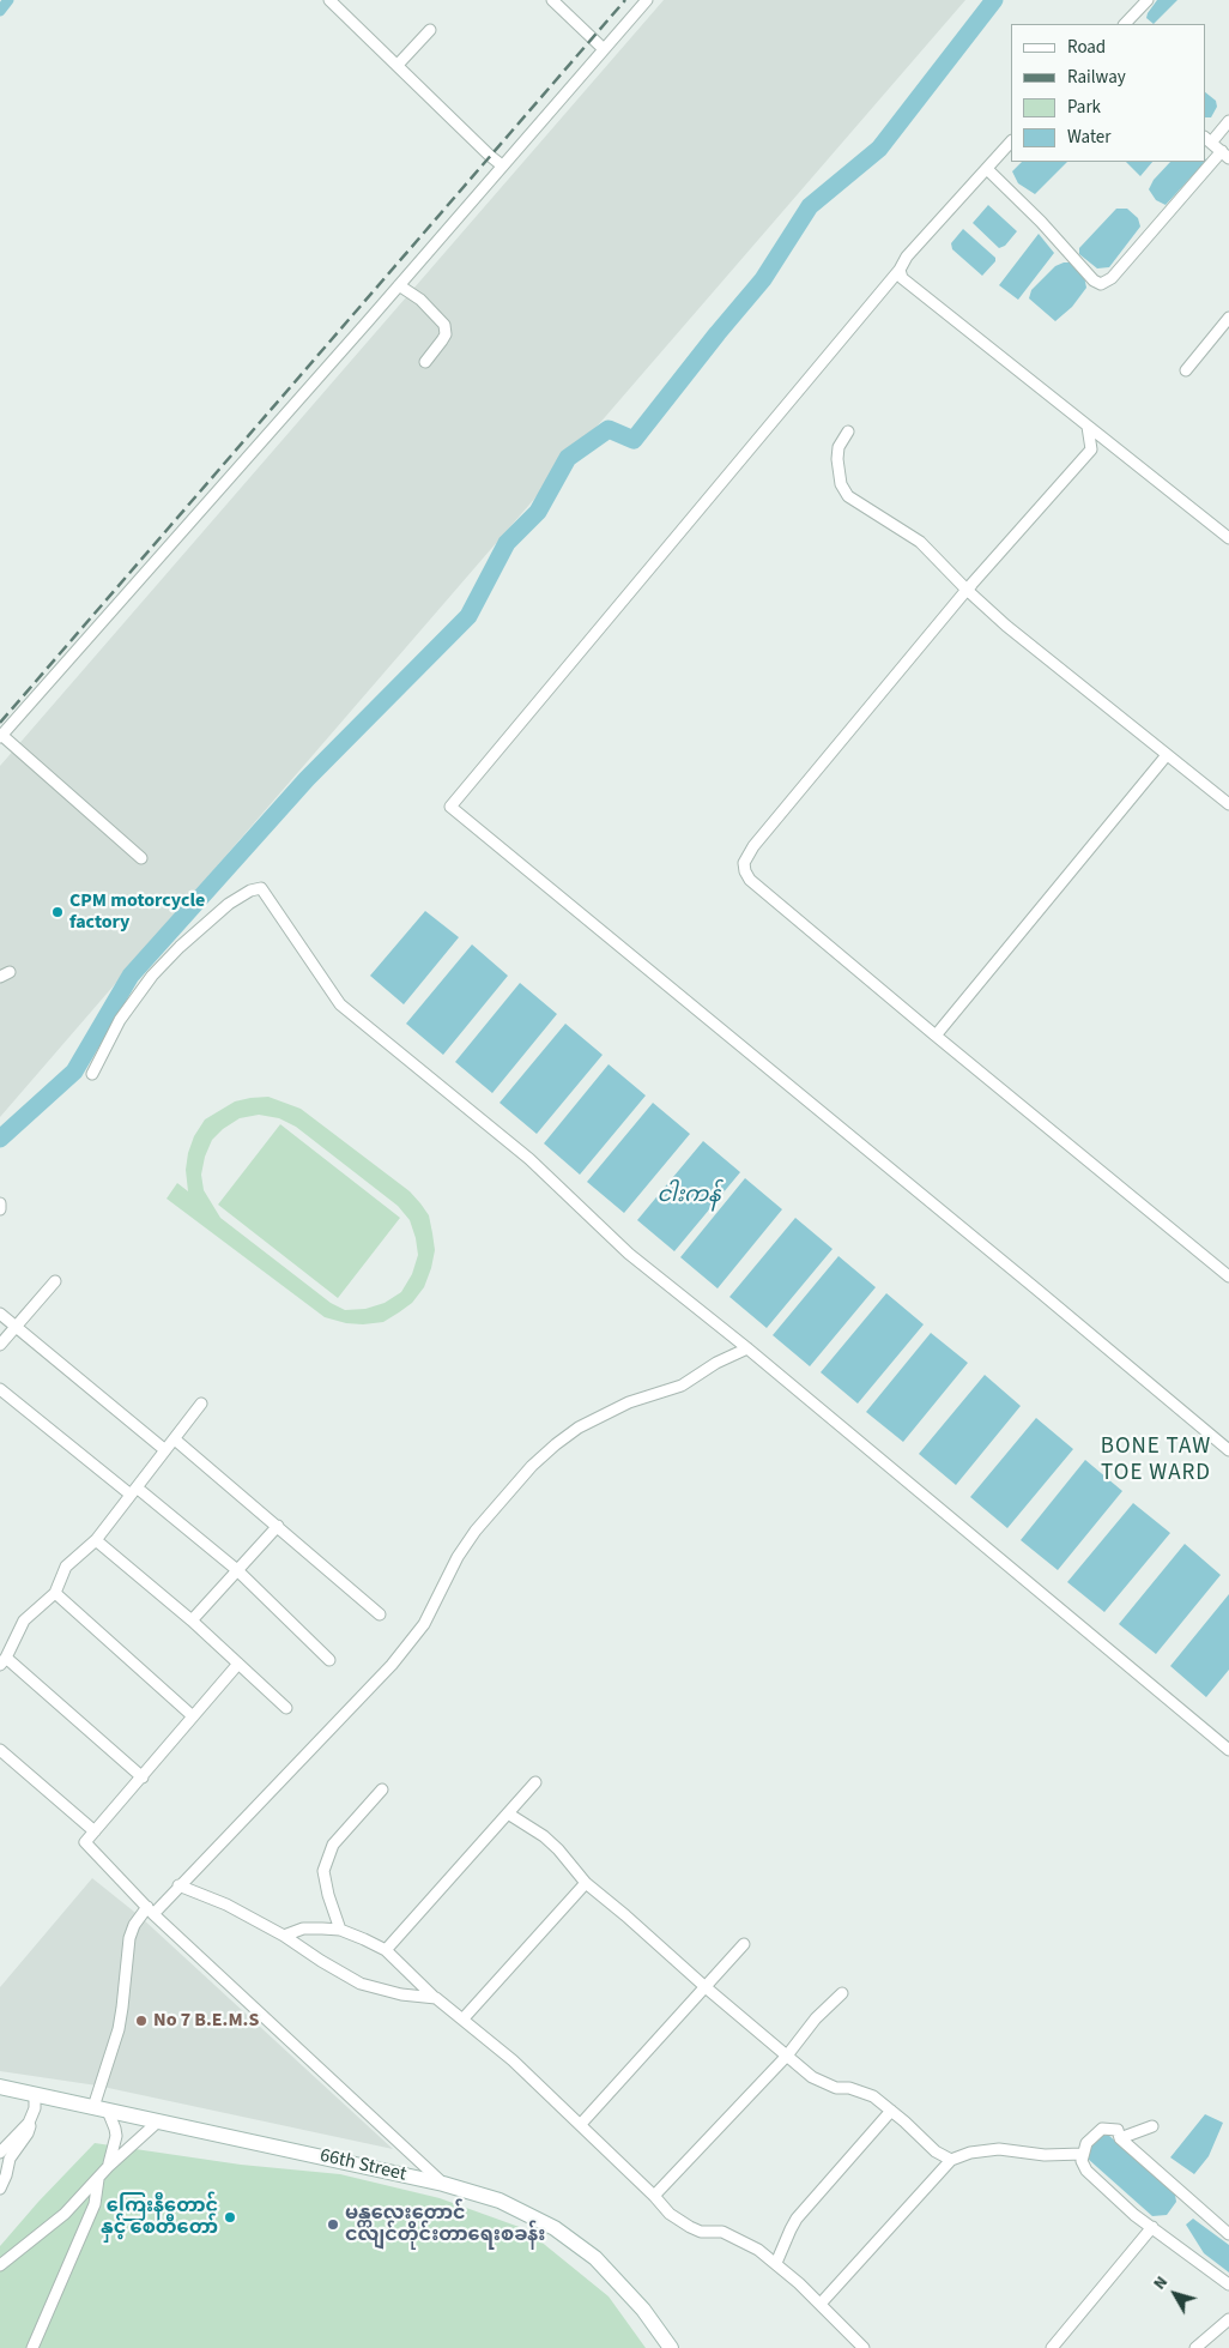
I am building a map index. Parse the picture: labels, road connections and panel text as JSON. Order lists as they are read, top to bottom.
{
  "streets": {
    "street": ["66th Street"]
  },
  "districts": ["BONE TAW TOE WARD"],
  "water": ["ငါးကန်"],
  "places": [
    "CPM motorcycle factory",
    "No 7 B.E.M.S",
    "ကြေးနီတောင် နှင့် စေတီတော်",
    "မန္တလေးတောင် ငလျင်တိုင်းတာရေးစခန်း"
  ],
  "legend": [
    "Road",
    "Railway",
    "Park",
    "Water"
  ],
  "north": "top left"
}
